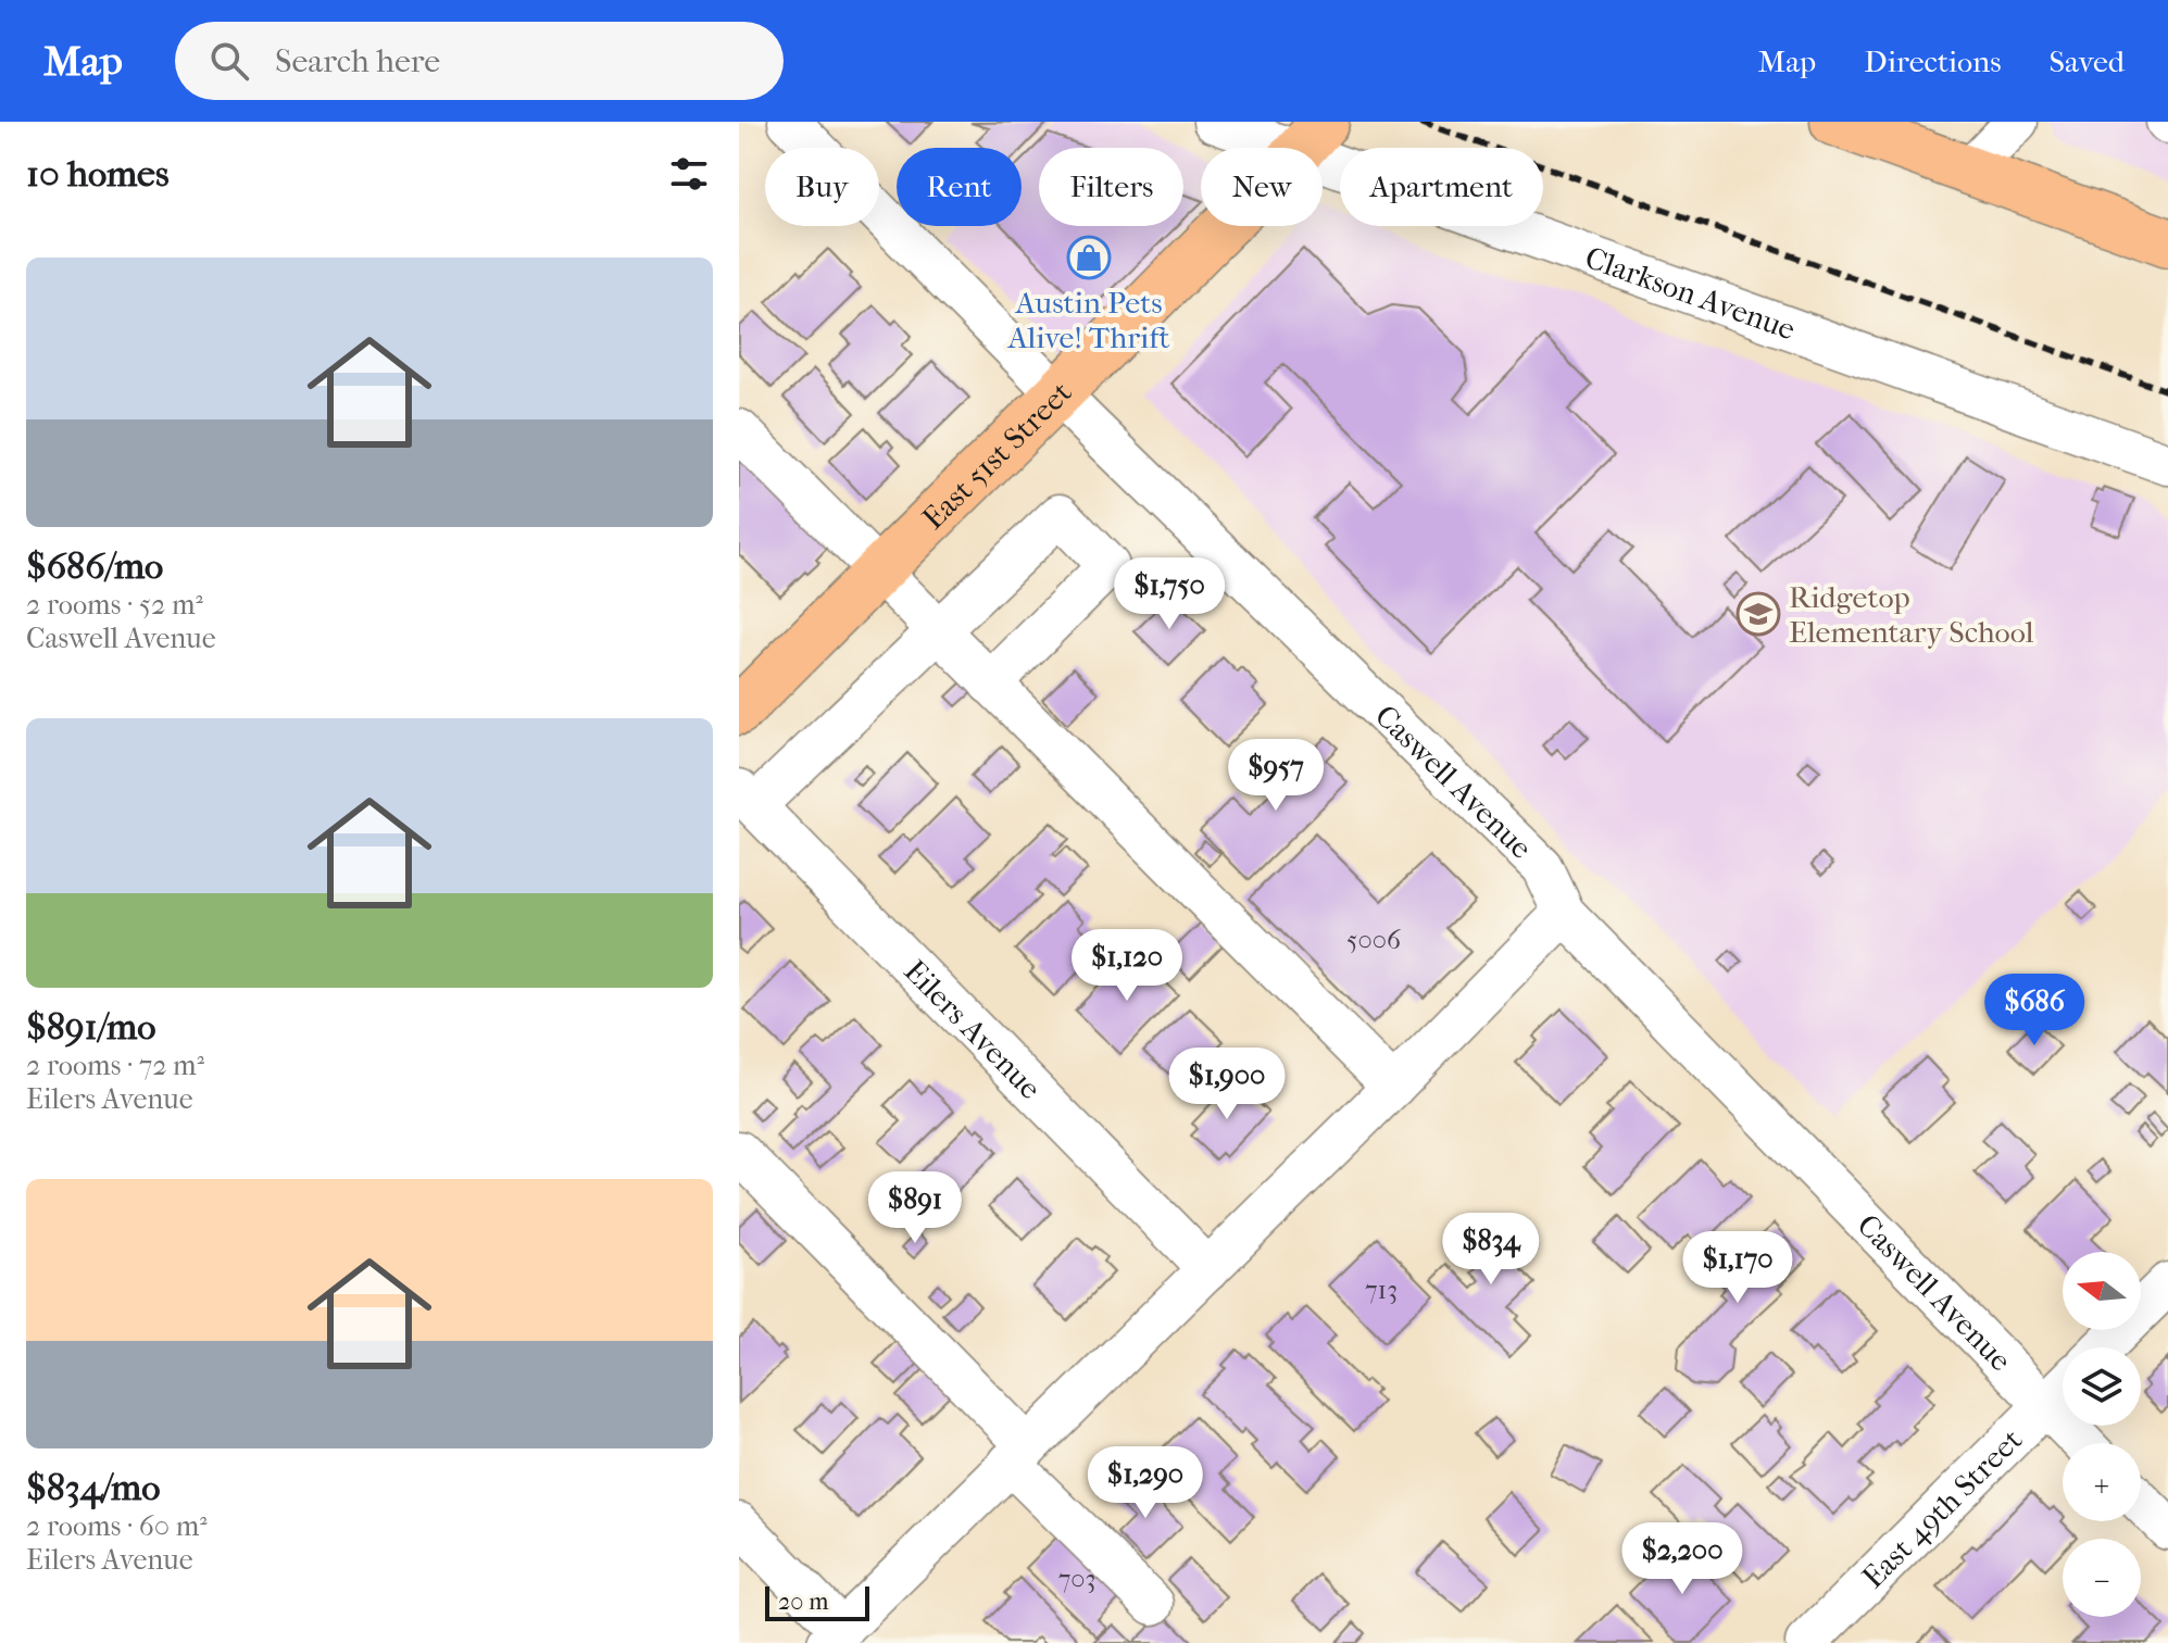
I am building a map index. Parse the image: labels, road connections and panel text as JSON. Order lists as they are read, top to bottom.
{
  "streets": {
    "main road": ["East 51st Street"],
    "street": [
      "Clarkson Avenue",
      "Caswell Avenue",
      "Eilers Avenue",
      "East 49th Street"
    ]
  },
  "crossings": [
    ["Clarkson Avenue", "East 51st Street"],
    ["East 51st Street", "Caswell Avenue"],
    ["Caswell Avenue", "East 49th Street"]
  ],
  "places": {
    "shop": ["Austin Pets Alive! Thrift"],
    "school or university": ["Ridgetop Elementary School"]
  },
  "house_numbers": ["5006", "713", "703"],
  "scale_bar": "20 m",
  "north": "left",
  "page": {
    "header": "Map",
    "search": "Search here",
    "nav": ["Map", "Directions", "Saved"],
    "heading": "10 homes",
    "chip": [
      "Buy",
      "Rent",
      "Filters",
      "New",
      "Apartment"
    ],
    "list": [
      {
        "name": "$686/mo",
        "note": "2 rooms · 52 m² · Caswell Avenue"
      },
      {
        "name": "$891/mo",
        "note": "2 rooms · 72 m² · Eilers Avenue"
      },
      {
        "name": "$834/mo",
        "note": "2 rooms · 60 m² · Eilers Avenue"
      }
    ],
    "price": [
      "$1,750",
      "$957",
      "$1,120",
      "$686",
      "$1,900",
      "$891",
      "$834",
      "$1,170",
      "$1,290",
      "$2,200"
    ],
    "map_buttons": ["+", "−"],
    "scale": "20 m"
  }
}
